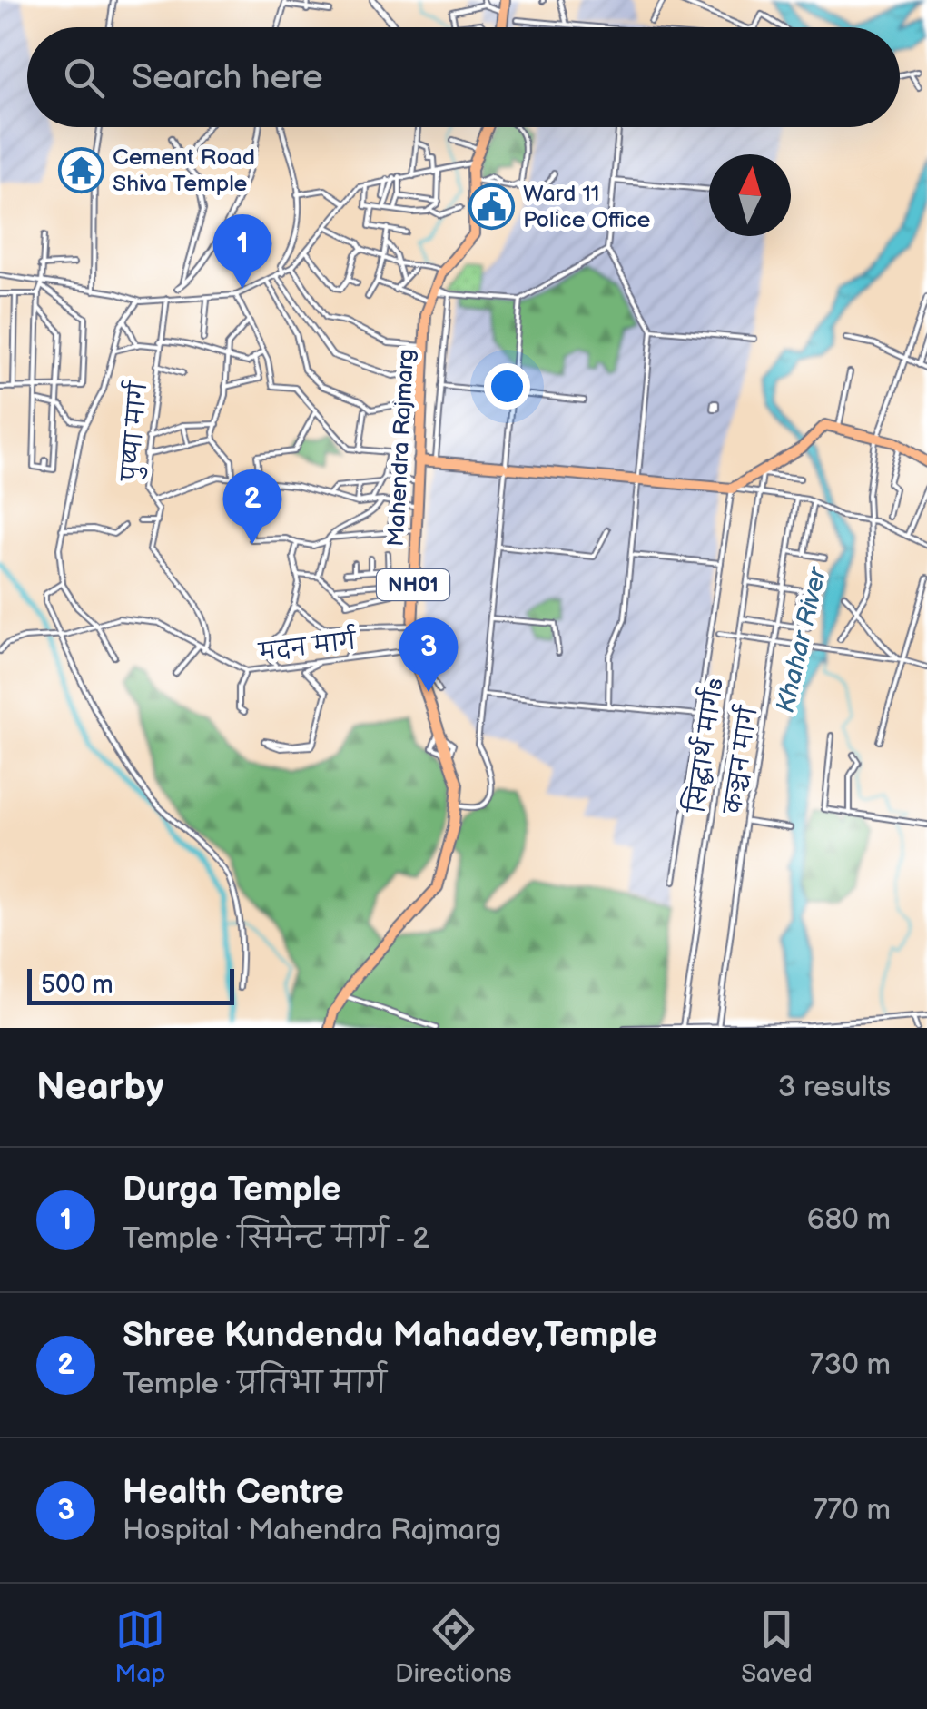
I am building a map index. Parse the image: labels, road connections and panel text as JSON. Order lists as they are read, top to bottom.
{
  "streets": {
    "highway": ["Mahendra Rajmarg", "NH01"],
    "street": [
      "पुष्पा मार्ग",
      "मदन मार्ग",
      "सिद्धार्थ मार्गs",
      "कञ्चन मार्ग"
    ]
  },
  "crossings": [
    ["पुष्पा मार्ग", "मदन मार्ग"],
    ["Mahendra Rajmarg", "मदन मार्ग"]
  ],
  "water": ["Khahar River"],
  "places": {
    "temple": ["Cement Road Shiva Temple"],
    "public building": ["Ward 11 Police Office"]
  },
  "scale_bar": "500 m",
  "north": "top",
  "page": {
    "search": "Search here",
    "pins": ["1", "2", "3"],
    "scale": "500 m",
    "heading": ["Nearby", "3 results"],
    "list": [
      {
        "mark": "1",
        "name": "Durga Temple",
        "note": "Temple · सिमेन्ट मार्ग - 2",
        "value": "680 m"
      },
      {
        "mark": "2",
        "name": "Shree Kundendu Mahadev,Temple",
        "note": "Temple · प्रतिभा मार्ग",
        "value": "730 m"
      },
      {
        "mark": "3",
        "name": "Health Centre",
        "note": "Hospital · Mahendra Rajmarg",
        "value": "770 m"
      }
    ],
    "nav": ["Map", "Directions", "Saved"]
  }
}
